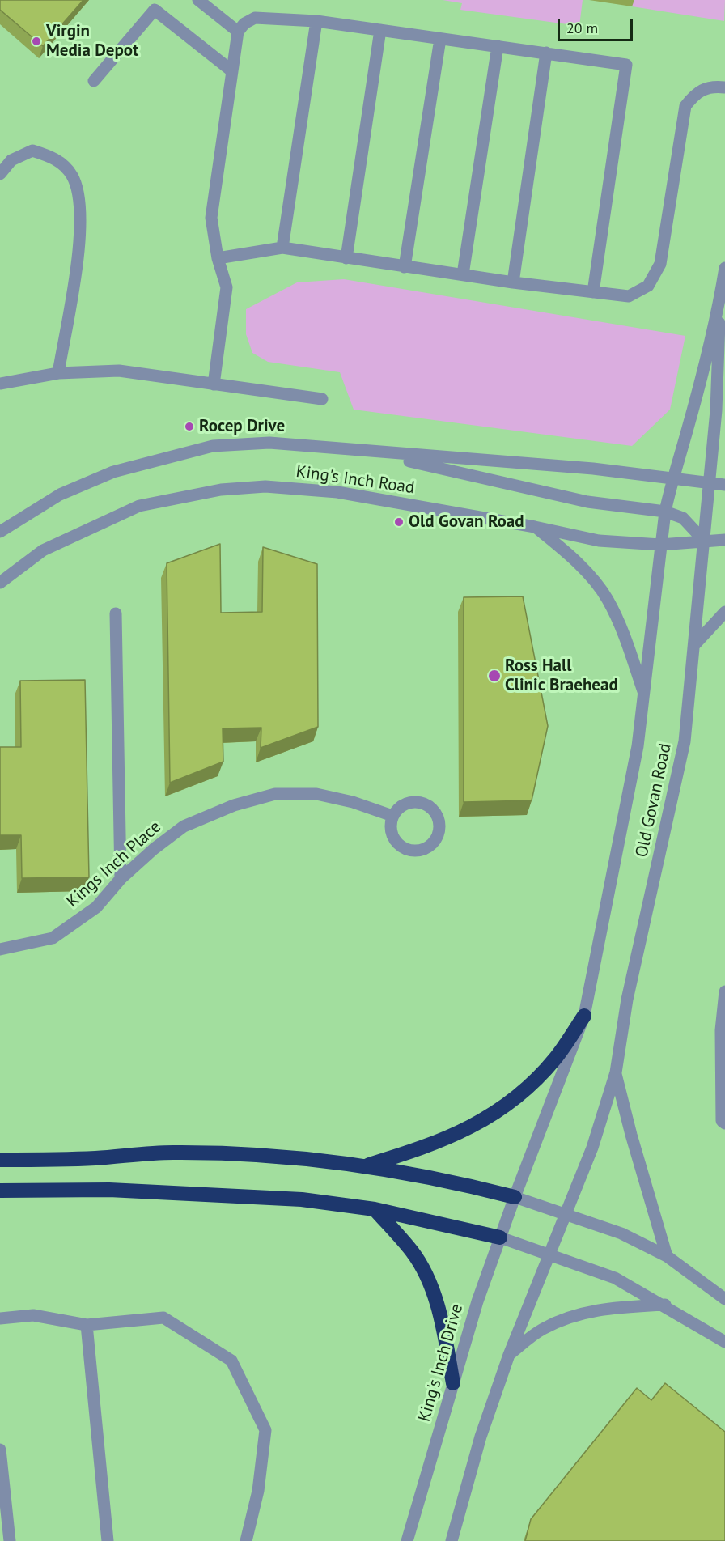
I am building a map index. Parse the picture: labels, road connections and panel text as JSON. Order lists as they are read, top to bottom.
{
  "streets": {
    "street": [
      "King's Inch Road",
      "Old Govan Road",
      "Kings Inch Place",
      "King's Inch Drive"
    ]
  },
  "crossings": [
    ["King's Inch Road", "Old Govan Road"],
    ["Old Govan Road", "King's Inch Drive"]
  ],
  "places": [
    "Virgin Media Depot",
    "Rocep Drive",
    "Old Govan Road",
    "Ross Hall Clinic Braehead"
  ],
  "scale_bar": "20 m"
}
